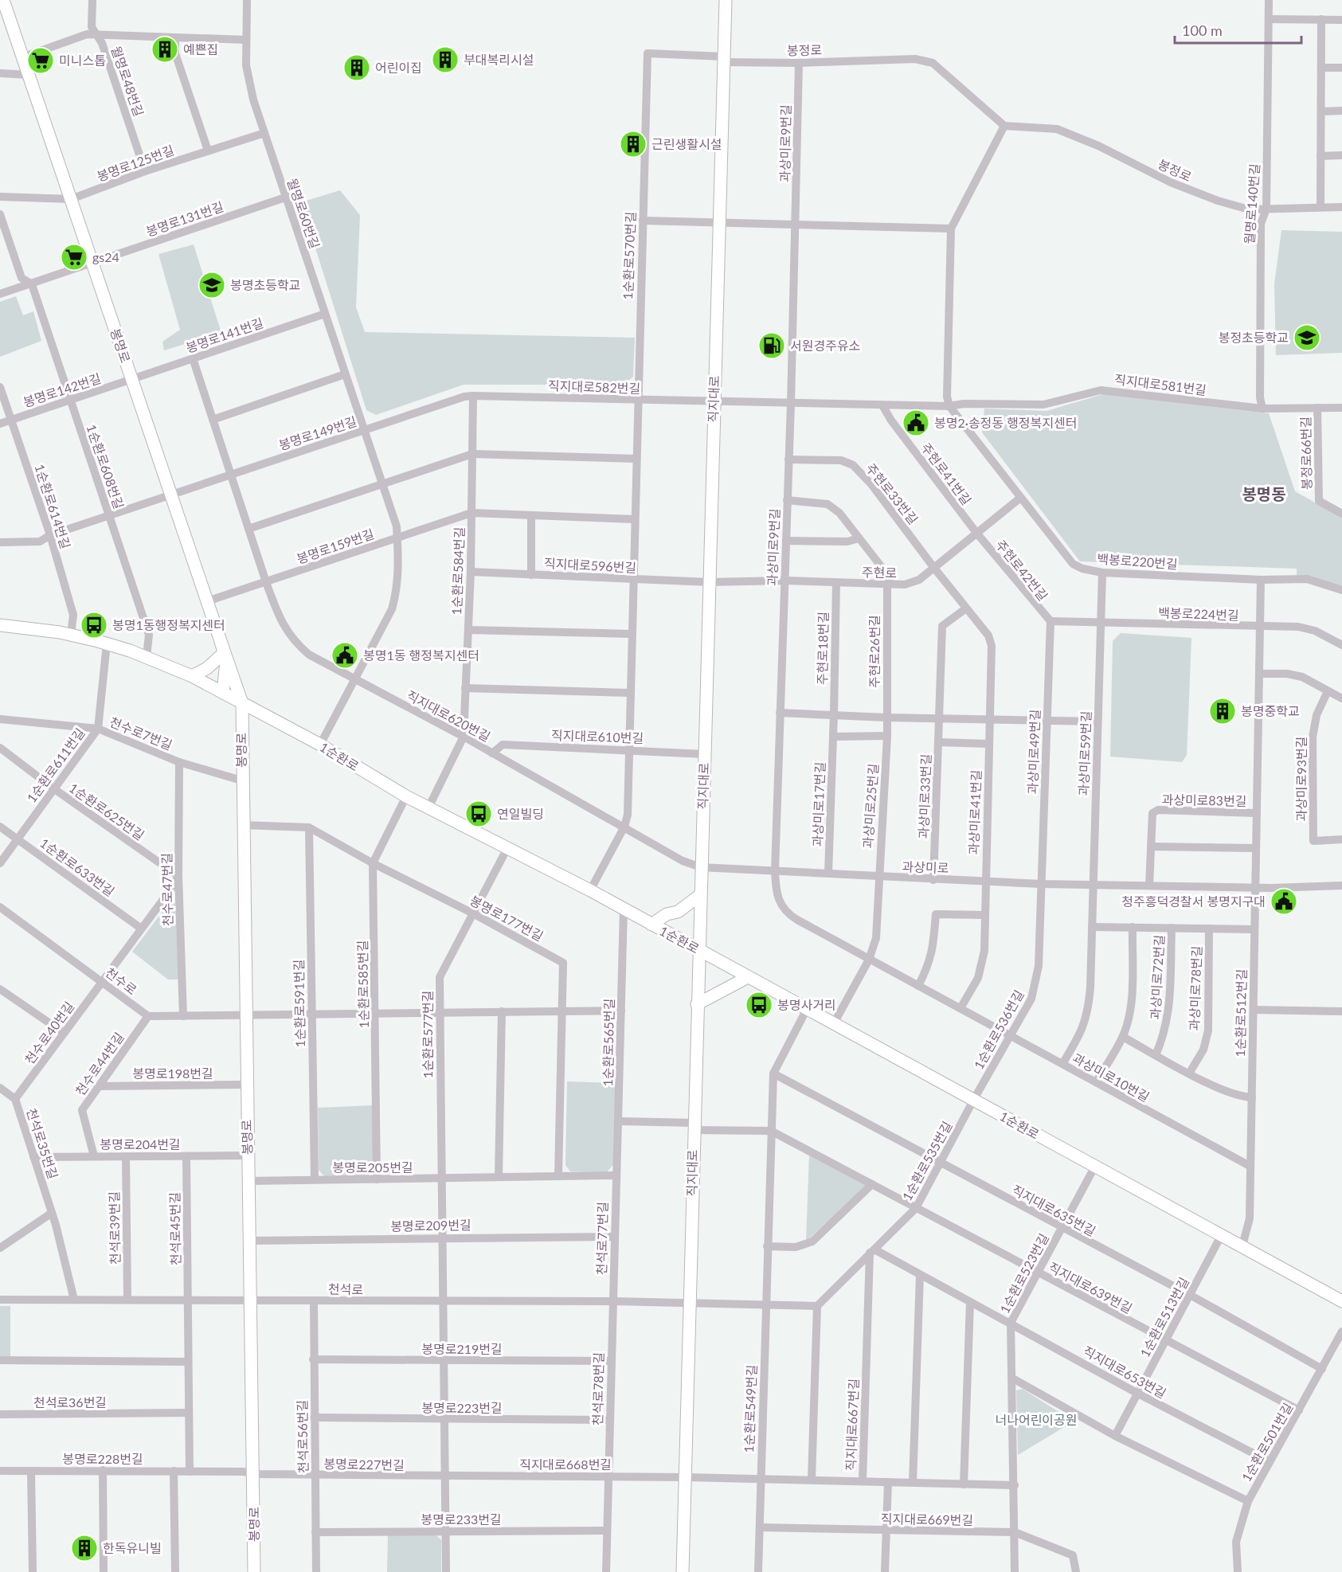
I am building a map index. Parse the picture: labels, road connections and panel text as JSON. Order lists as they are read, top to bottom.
{
  "streets": {
    "street": [
      "봉정로",
      "월명로48번길",
      "과상미로9번길",
      "봉명로125번길",
      "월명로140번길",
      "월명로60번길",
      "봉명로131번길",
      "1순환로570번길",
      "봉명로141번길",
      "봉명로",
      "직지대로581번길",
      "직지대로582번길",
      "봉명로142번길",
      "직지대로",
      "봉명로149번길",
      "봉정로66번길",
      "1순환로608번길",
      "주현로41번길",
      "주현로33번길",
      "1순환로614번길",
      "봉명로159번길",
      "백봉로220번길",
      "직지대로596번길",
      "주현로42번길",
      "1순환로584번길",
      "주현로",
      "백봉로224번길",
      "주현로18번길",
      "주현로26번길",
      "직지대로620번길",
      "천수로7번길",
      "직지대로610번길",
      "과상미로49번길",
      "과상미로59번길",
      "1순환로",
      "1순환로611번길",
      "과상미로93번길",
      "과상미로33번길",
      "과상미로83번길",
      "과상미로17번길",
      "과상미로25번길",
      "1순환로625번길",
      "과상미로41번길",
      "1순환로633번길",
      "과상미로",
      "천수로47번길",
      "봉명로177번길",
      "과상미로72번길",
      "천수로",
      "1순환로585번길",
      "과상미로78번길",
      "1순환로591번길",
      "1순환로512번길",
      "1순환로536번길",
      "천수로40번길",
      "1순환로577번길",
      "1순환로565번길",
      "천수로44번길",
      "봉명로198번길",
      "과상미로10번길",
      "천석로35번길",
      "봉명로204번길",
      "1순환로535번길",
      "봉명로205번길",
      "직지대로635번길",
      "봉명로209번길",
      "천석로39번길",
      "천석로45번길",
      "천석로77번길",
      "1순환로523번길",
      "직지대로639번길",
      "천석로",
      "1순환로513번길",
      "봉명로219번길",
      "직지대로653번길",
      "천석로78번길",
      "천석로36번길",
      "봉명로223번길",
      "1순환로549번길",
      "직지대로667번길",
      "천석로56번길",
      "1순환로501번길",
      "봉명로228번길",
      "봉명로227번길",
      "직지대로668번길",
      "봉명로233번길",
      "직지대로669번길"
    ]
  },
  "crossings": [
    ["봉정로", "과상미로9번길"],
    ["봉정로", "월명로140번길"],
    ["봉정로", "1순환로570번길"],
    ["봉정로", "직지대로"],
    ["월명로48번길", "봉명로125번길"],
    ["과상미로9번길", "직지대로581번길"],
    ["과상미로9번길", "주현로33번길"],
    ["과상미로9번길", "주현로"],
    ["과상미로9번길", "과상미로"],
    ["과상미로9번길", "과상미로10번길"],
    ["봉명로125번길", "월명로60번길"],
    ["봉명로125번길", "봉명로"],
    ["월명로140번길", "직지대로581번길"],
    ["월명로60번길", "봉명로131번길"],
    ["월명로60번길", "봉명로141번길"],
    ["월명로60번길", "봉명로149번길"],
    ["월명로60번길", "봉명로159번길"],
    ["월명로60번길", "직지대로620번길"],
    ["월명로60번길", "1순환로"],
    ["봉명로131번길", "봉명로"],
    ["봉명로131번길", "1순환로608번길"],
    ["1순환로570번길", "직지대로582번길"],
    ["1순환로570번길", "직지대로596번길"],
    ["1순환로570번길", "1순환로584번길"],
    ["1순환로570번길", "직지대로620번길"],
    ["1순환로570번길", "직지대로610번길"],
    ["1순환로570번길", "1순환로"],
    ["봉명로141번길", "봉명로"],
    ["봉명로141번길", "봉명로142번길"],
    ["봉명로141번길", "직지대로620번길"],
    ["봉명로", "봉명로142번길"],
    ["봉명로", "봉명로149번길"],
    ["봉명로", "봉명로159번길"],
    ["봉명로", "천수로7번길"],
    ["봉명로", "1순환로"],
    ["봉명로", "봉명로177번길"],
    ["봉명로", "봉명로198번길"],
    ["봉명로", "봉명로204번길"],
    ["봉명로", "봉명로205번길"],
    ["봉명로", "봉명로209번길"],
    ["봉명로", "천석로"],
    ["봉명로", "봉명로228번길"],
    ["봉명로", "봉명로227번길"],
    ["직지대로581번길", "직지대로582번길"],
    ["직지대로581번길", "직지대로"],
    ["직지대로581번길", "봉정로66번길"],
    ["직지대로581번길", "주현로41번길"],
    ["직지대로581번길", "백봉로220번길"],
    ["직지대로582번길", "직지대로"],
    ["직지대로582번길", "봉명로149번길"],
    ["직지대로582번길", "1순환로584번길"],
    ["봉명로142번길", "1순환로608번길"],
    ["봉명로142번길", "1순환로614번길"],
    ["직지대로", "직지대로596번길"],
    ["직지대로", "주현로"],
    ["직지대로", "직지대로620번길"],
    ["직지대로", "직지대로610번길"],
    ["직지대로", "1순환로"],
    ["직지대로", "과상미로"],
    ["직지대로", "직지대로639번길"],
    ["직지대로", "천석로"],
    ["직지대로", "직지대로667번길"],
    ["직지대로", "직지대로668번길"],
    ["봉명로149번길", "1순환로608번길"],
    ["봉명로149번길", "1순환로614번길"],
    ["봉명로149번길", "1순환로584번길"],
    ["봉명로149번길", "직지대로620번길"],
    ["1순환로608번길", "1순환로"],
    ["주현로41번길", "주현로42번길"],
    ["주현로41번길", "주현로"],
    ["주현로33번길", "주현로"],
    ["주현로33번길", "과상미로33번길"],
    ["주현로33번길", "과상미로41번길"],
    ["1순환로614번길", "1순환로"],
    ["봉명로159번길", "1순환로584번길"],
    ["봉명로159번길", "직지대로620번길"],
    ["백봉로220번길", "주현로"],
    ["백봉로220번길", "과상미로59번길"],
    ["백봉로220번길", "과상미로83번길"],
    ["직지대로596번길", "1순환로584번길"],
    ["직지대로596번길", "주현로"],
    ["주현로42번길", "주현로"],
    ["주현로42번길", "백봉로224번길"],
    ["주현로42번길", "과상미로49번길"],
    ["1순환로584번길", "직지대로620번길"],
    ["1순환로584번길", "1순환로"],
    ["주현로", "주현로18번길"],
    ["주현로", "주현로26번길"],
    ["백봉로224번길", "과상미로49번길"],
    ["백봉로224번길", "과상미로59번길"],
    ["백봉로224번길", "과상미로83번길"],
    ["주현로18번길", "과상미로17번길"],
    ["주현로26번길", "과상미로25번길"],
    ["직지대로620번길", "직지대로610번길"],
    ["직지대로620번길", "과상미로"],
    ["천수로7번길", "1순환로611번길"],
    ["천수로7번길", "천수로47번길"],
    ["과상미로49번길", "과상미로"],
    ["과상미로49번길", "1순환로536번길"],
    ["과상미로59번길", "과상미로"],
    ["과상미로59번길", "과상미로10번길"],
    ["1순환로", "1순환로611번길"],
    ["1순환로", "과상미로25번길"],
    ["1순환로", "1순환로585번길"],
    ["1순환로", "1순환로512번길"],
    ["1순환로", "1순환로536번길"],
    ["1순환로", "1순환로577번길"],
    ["1순환로", "1순환로565번길"],
    ["1순환로", "1순환로535번길"],
    ["1순환로", "1순환로523번길"],
    ["1순환로", "1순환로513번길"],
    ["1순환로", "1순환로549번길"],
    ["1순환로611번길", "1순환로625번길"],
    ["1순환로611번길", "1순환로633번길"],
    ["과상미로33번길", "과상미로41번길"],
    ["과상미로33번길", "과상미로"],
    ["과상미로83번길", "과상미로"],
    ["과상미로83번길", "1순환로512번길"],
    ["과상미로17번길", "과상미로"],
    ["과상미로25번길", "과상미로"],
    ["과상미로25번길", "과상미로10번길"],
    ["1순환로625번길", "천수로47번길"],
    ["1순환로625번길", "천수로40번길"],
    ["과상미로41번길", "과상미로"],
    ["1순환로633번길", "천수로40번길"],
    ["과상미로", "1순환로512번길"],
    ["과상미로", "1순환로536번길"],
    ["과상미로", "과상미로10번길"],
    ["천수로47번길", "천수로40번길"],
    ["봉명로177번길", "1순환로585번길"],
    ["봉명로177번길", "1순환로591번길"],
    ["봉명로177번길", "1순환로577번길"],
    ["봉명로177번길", "봉명로205번길"],
    ["천수로", "천수로40번길"],
    ["천수로", "천수로44번길"],
    ["1순환로585번길", "봉명로205번길"],
    ["1순환로591번길", "봉명로205번길"],
    ["1순환로512번길", "과상미로10번길"],
    ["1순환로536번길", "과상미로10번길"],
    ["1순환로536번길", "1순환로535번길"],
    ["천수로40번길", "천석로35번길"],
    ["1순환로577번길", "봉명로205번길"],
    ["1순환로577번길", "봉명로209번길"],
    ["1순환로577번길", "천석로"],
    ["1순환로577번길", "봉명로219번길"],
    ["1순환로577번길", "봉명로223번길"],
    ["1순환로577번길", "봉명로227번길"],
    ["1순환로577번길", "직지대로668번길"],
    ["1순환로577번길", "봉명로233번길"],
    ["1순환로565번길", "봉명로205번길"],
    ["1순환로565번길", "천석로77번길"],
    ["1순환로565번길", "직지대로639번길"],
    ["천수로44번길", "봉명로198번길"],
    ["천수로44번길", "봉명로204번길"],
    ["천석로35번길", "봉명로204번길"],
    ["천석로35번길", "천석로"],
    ["봉명로204번길", "천석로39번길"],
    ["봉명로204번길", "천석로45번길"],
    ["1순환로535번길", "직지대로635번길"],
    ["1순환로535번길", "직지대로639번길"],
    ["1순환로535번길", "직지대로653번길"],
    ["1순환로535번길", "직지대로667번길"],
    ["봉명로205번길", "천석로77번길"],
    ["직지대로635번길", "1순환로523번길"],
    ["직지대로635번길", "1순환로513번길"],
    ["직지대로635번길", "1순환로549번길"],
    ["직지대로635번길", "1순환로501번길"],
    ["봉명로209번길", "천석로77번길"],
    ["천석로39번길", "천석로"],
    ["천석로45번길", "천석로"],
    ["천석로45번길", "천석로36번길"],
    ["천석로45번길", "봉명로228번길"],
    ["천석로77번길", "천석로"],
    ["천석로77번길", "천석로78번길"],
    ["1순환로523번길", "직지대로639번길"],
    ["1순환로523번길", "직지대로653번길"],
    ["1순환로523번길", "직지대로667번길"],
    ["1순환로523번길", "직지대로669번길"],
    ["직지대로639번길", "1순환로513번길"],
    ["직지대로639번길", "1순환로549번길"],
    ["직지대로639번길", "1순환로501번길"],
    ["천석로", "천석로78번길"],
    ["천석로", "천석로56번길"],
    ["1순환로513번길", "직지대로653번길"],
    ["봉명로219번길", "천석로78번길"],
    ["봉명로219번길", "천석로56번길"],
    ["직지대로653번길", "직지대로667번길"],
    ["직지대로653번길", "1순환로501번길"],
    ["천석로78번길", "봉명로223번길"],
    ["천석로78번길", "직지대로668번길"],
    ["천석로78번길", "봉명로233번길"],
    ["봉명로223번길", "천석로56번길"],
    ["1순환로549번길", "직지대로667번길"],
    ["1순환로549번길", "직지대로669번길"],
    ["직지대로667번길", "직지대로668번길"],
    ["천석로56번길", "봉명로227번길"],
    ["천석로56번길", "봉명로233번길"],
    ["봉명로228번길", "봉명로227번길"],
    ["봉명로227번길", "직지대로668번길"]
  ],
  "districts": ["봉명동"],
  "parks": ["너나어린이공원"],
  "places": {
    "building": [
      "예쁜집",
      "부대복리시설",
      "어린이집",
      "근린생활시설",
      "봉명중학교",
      "한독유니빌"
    ],
    "supermarket": ["미니스톱", "gs24"],
    "school or university": ["봉명초등학교", "봉정초등학교"],
    "fuel station": ["서원경주유소"],
    "public building": ["봉명2·송정동 행정복지센터", "봉명1동 행정복지센터", "청주흥덕경찰서 봉명지구대"],
    "bus stop": ["봉명1동행정복지센터", "연일빌딩", "봉명사거리"]
  },
  "scale_bar": "100 m"
}
